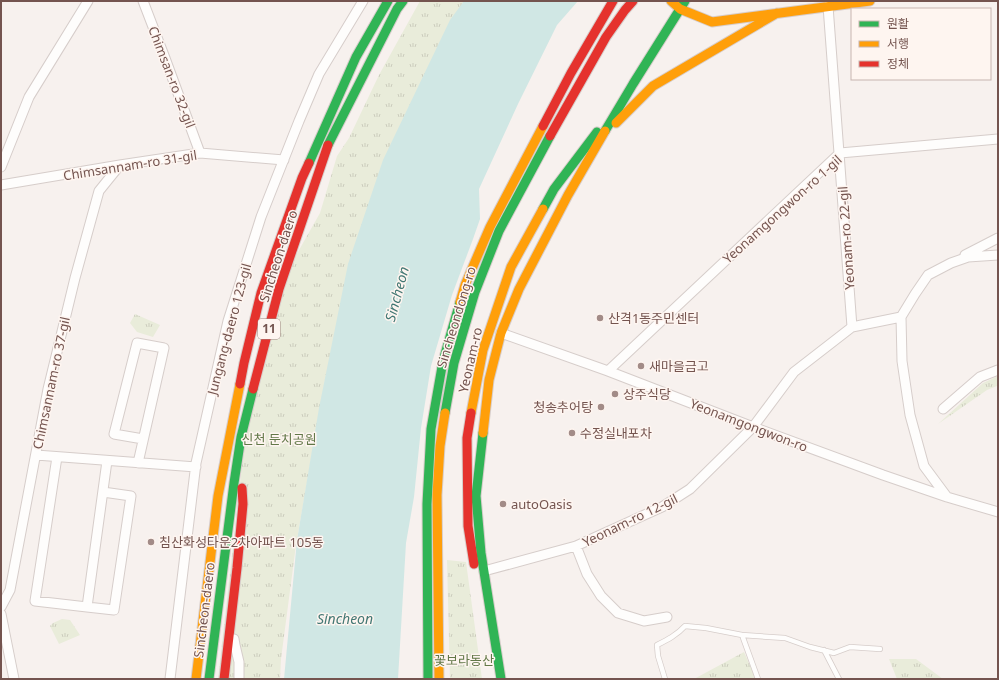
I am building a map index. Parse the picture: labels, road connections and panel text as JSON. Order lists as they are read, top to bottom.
{
  "streets": {
    "main road": [
      "Sincheon-daero",
      "Sincheondong-ro",
      "11",
      "Yeonam-ro"
    ],
    "street": [
      "Chimsan-ro 32-gil",
      "Chimsannam-ro 31-gil",
      "Yeonamgongwon-ro 1-gil",
      "Yeonam-ro 22-gil",
      "Jungang-daero 123-gil",
      "Chimsannam-ro 37-gil",
      "Yeonamgongwon-ro",
      "Yeonam-ro 12-gil"
    ]
  },
  "crossings": [
    ["Chimsan-ro 32-gil", "Chimsannam-ro 31-gil"],
    ["Chimsannam-ro 31-gil", "Jungang-daero 123-gil"],
    ["Chimsannam-ro 31-gil", "Chimsannam-ro 37-gil"],
    ["Yeonamgongwon-ro 1-gil", "Yeonam-ro 22-gil"],
    ["Yeonamgongwon-ro 1-gil", "Yeonamgongwon-ro"],
    ["Yeonam-ro", "Yeonamgongwon-ro"],
    ["Yeonam-ro", "Yeonam-ro 12-gil"],
    ["Yeonamgongwon-ro", "Yeonam-ro 12-gil"]
  ],
  "water": ["Sincheon"],
  "parks": ["신천 둔치공원", "꽃보라동산"],
  "places": [
    "산격1동주민센터",
    "새마을금고",
    "상주식당",
    "청송추어탕",
    "수정실내포차",
    "autoOasis",
    "침산화성타운2차아파트 105동"
  ],
  "legend": ["원활", "서행", "정체"]
}
